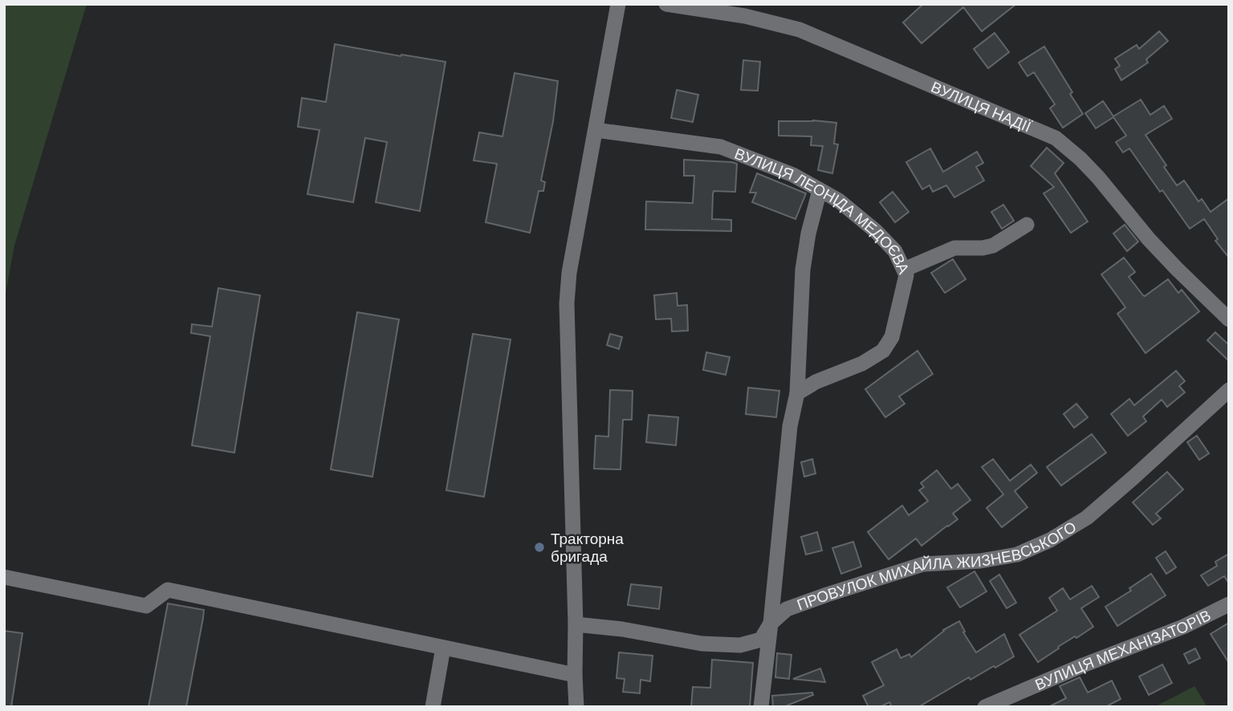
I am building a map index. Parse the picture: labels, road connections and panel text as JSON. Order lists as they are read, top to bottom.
{
  "streets": {
    "street": [
      "ВУЛИЦЯ НАДІЇ",
      "ВУЛИЦЯ ЛЕОНІДА МЕДОЄВА",
      "ПРОВУЛОК МИХАЙЛА ЖИЗНЕВСЬКОГО",
      "ВУЛИЦЯ МЕХАНІЗАТОРІВ"
    ]
  },
  "places": ["Тракторна бригада"]
}
